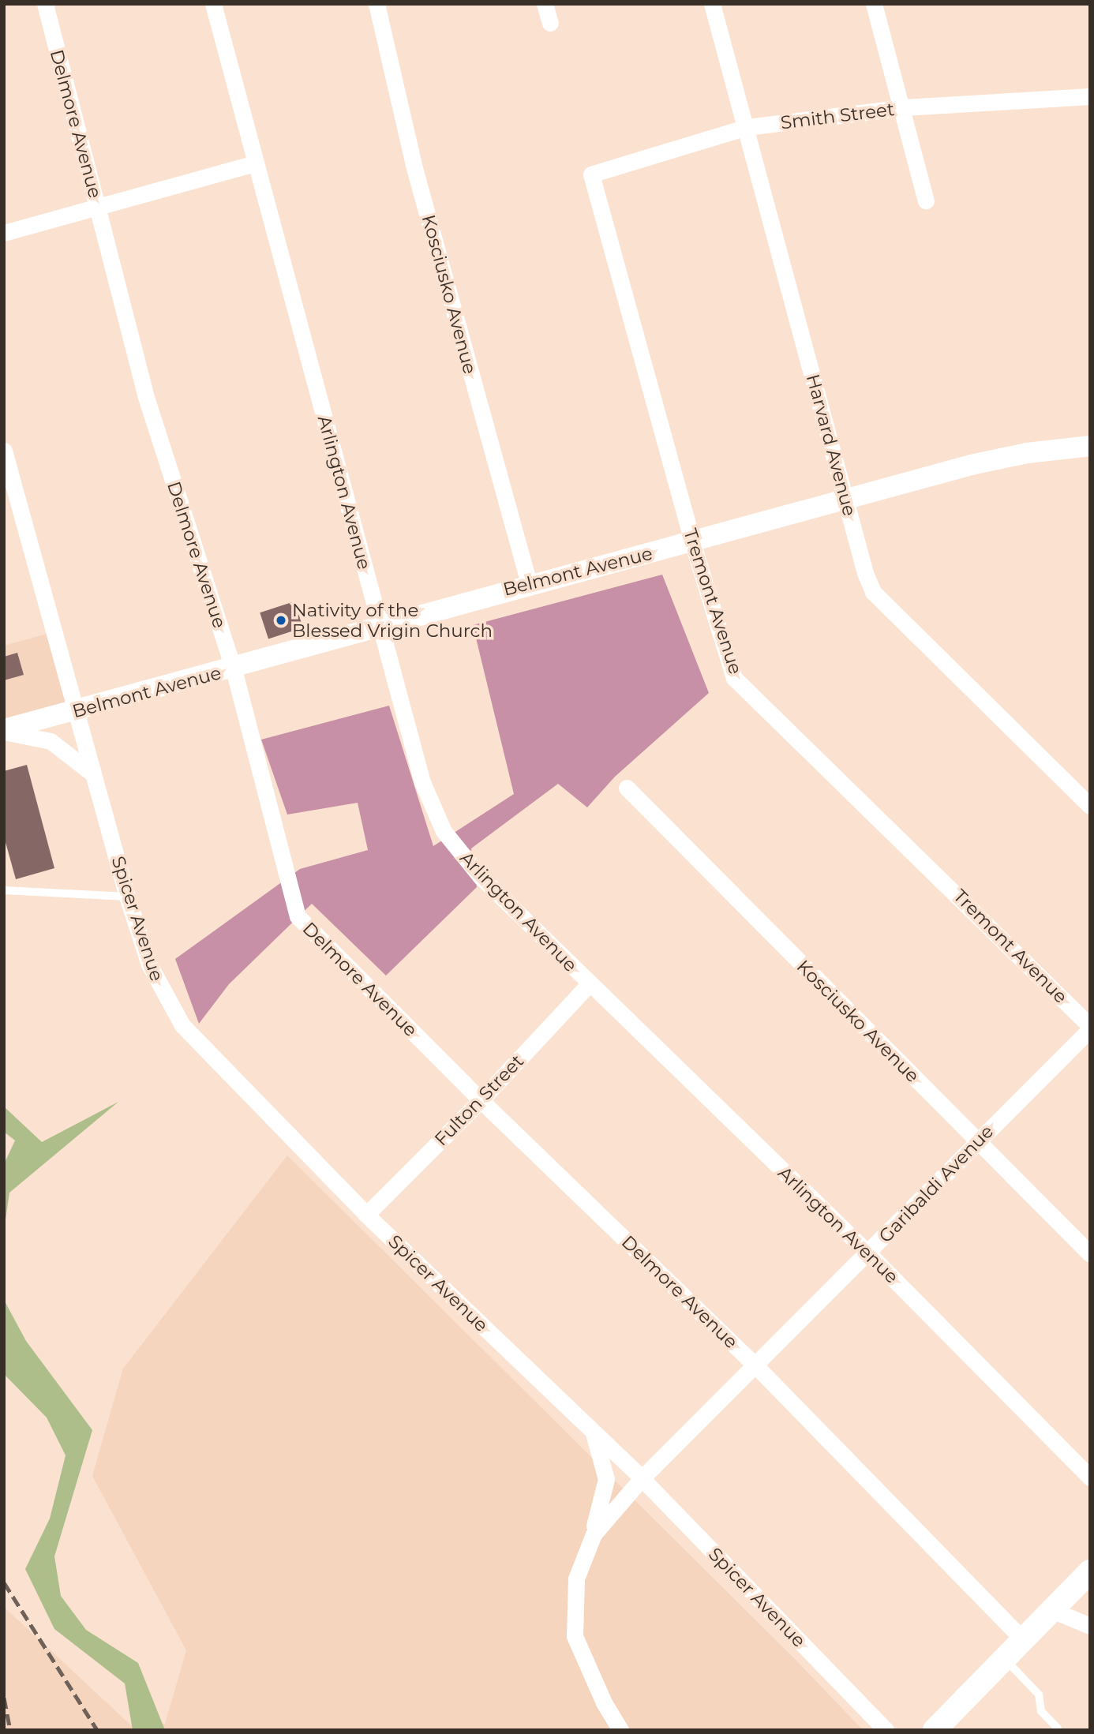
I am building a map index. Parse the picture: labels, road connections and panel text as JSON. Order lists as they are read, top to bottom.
{
  "streets": {
    "street": [
      "Smith Street",
      "Delmore Avenue",
      "Kosciusko Avenue",
      "Harvard Avenue",
      "Arlington Avenue",
      "Belmont Avenue",
      "Tremont Avenue",
      "Spicer Avenue",
      "Fulton Street",
      "Garibaldi Avenue"
    ]
  },
  "crossings": [
    ["Smith Street", "Harvard Avenue"],
    ["Smith Street", "Tremont Avenue"],
    ["Delmore Avenue", "Belmont Avenue"],
    ["Delmore Avenue", "Fulton Street"],
    ["Delmore Avenue", "Garibaldi Avenue"],
    ["Kosciusko Avenue", "Belmont Avenue"],
    ["Kosciusko Avenue", "Garibaldi Avenue"],
    ["Harvard Avenue", "Belmont Avenue"],
    ["Arlington Avenue", "Belmont Avenue"],
    ["Arlington Avenue", "Fulton Street"],
    ["Arlington Avenue", "Garibaldi Avenue"],
    ["Belmont Avenue", "Tremont Avenue"],
    ["Belmont Avenue", "Spicer Avenue"],
    ["Tremont Avenue", "Garibaldi Avenue"],
    ["Spicer Avenue", "Fulton Street"],
    ["Spicer Avenue", "Garibaldi Avenue"]
  ],
  "places": ["Nativity of the Blessed Vrigin Church"]
}
